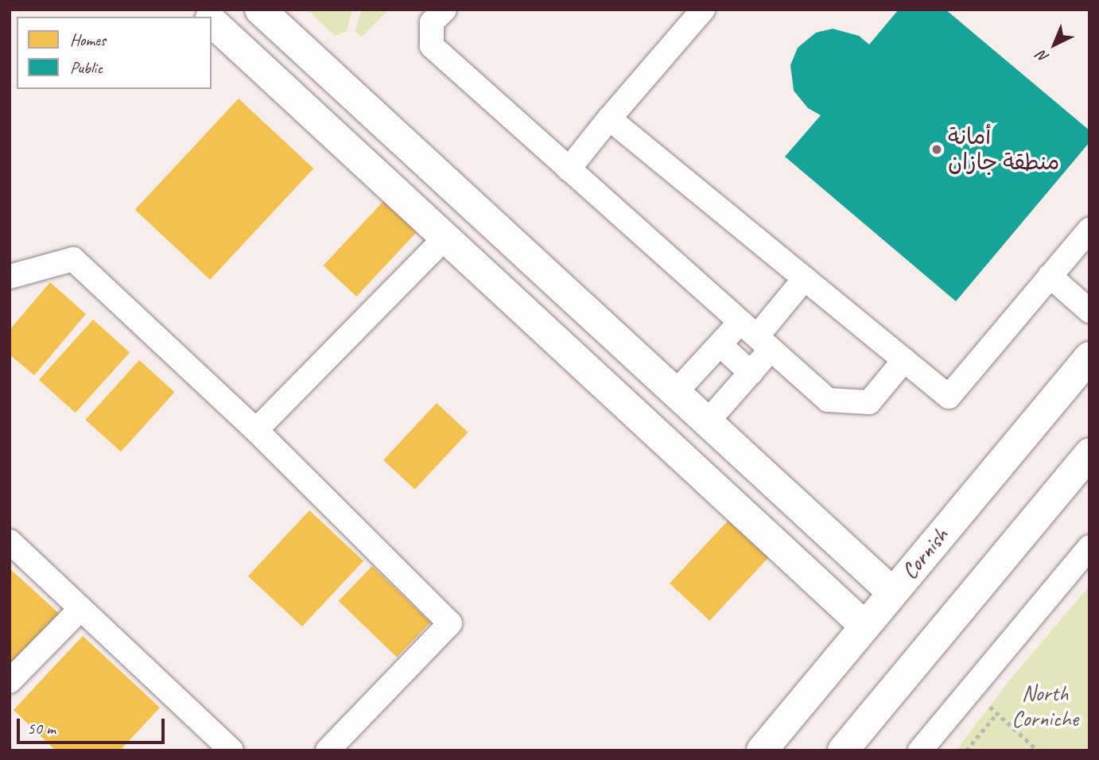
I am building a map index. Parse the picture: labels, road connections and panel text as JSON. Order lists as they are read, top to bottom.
{
  "streets": {
    "main road": ["Cornish"]
  },
  "parks": ["North Corniche"],
  "places": ["أمانة منطقة جازان"],
  "legend": ["Homes", "Public"],
  "scale_bar": "50 m",
  "north": "bottom left"
}
